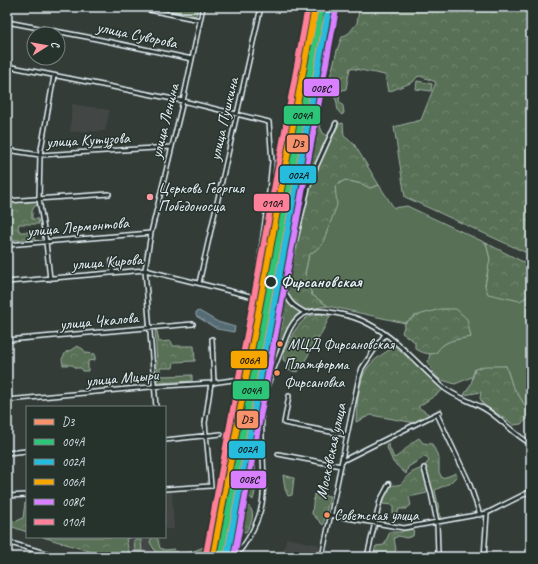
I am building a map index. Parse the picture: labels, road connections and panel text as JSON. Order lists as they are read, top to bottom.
{
  "streets": {
    "street": [
      "улица Суворова",
      "улица Пушкина",
      "улица Ленина",
      "улица Кутузова",
      "улица Лермонтова",
      "улица Кирова",
      "улица Чкалова",
      "улица Мцыри",
      "Московская улица"
    ]
  },
  "crossings": [
    ["улица Суворова", "улица Ленина"],
    ["улица Пушкина", "улица Кирова"],
    ["улица Ленина", "улица Кутузова"],
    ["улица Ленина", "улица Лермонтова"],
    ["улица Ленина", "улица Кирова"],
    ["улица Ленина", "улица Чкалова"],
    ["улица Ленина", "улица Мцыри"],
    ["улица Кирова", "улица Мцыри"]
  ],
  "places": [
    "Церковь Георгия Победоносца",
    "Фирсановская",
    "МЦД Фирсановская",
    "Платформа Фирсановка",
    "Советская улица"
  ],
  "lines": [
    "transit line D3",
    "transit line 004А",
    "transit line 006А",
    "transit line 010А",
    "transit line 002А",
    "transit line 008С"
  ],
  "legend": [
    "D3",
    "004А",
    "002А",
    "006А",
    "008С",
    "010А"
  ],
  "north": "right"
}
